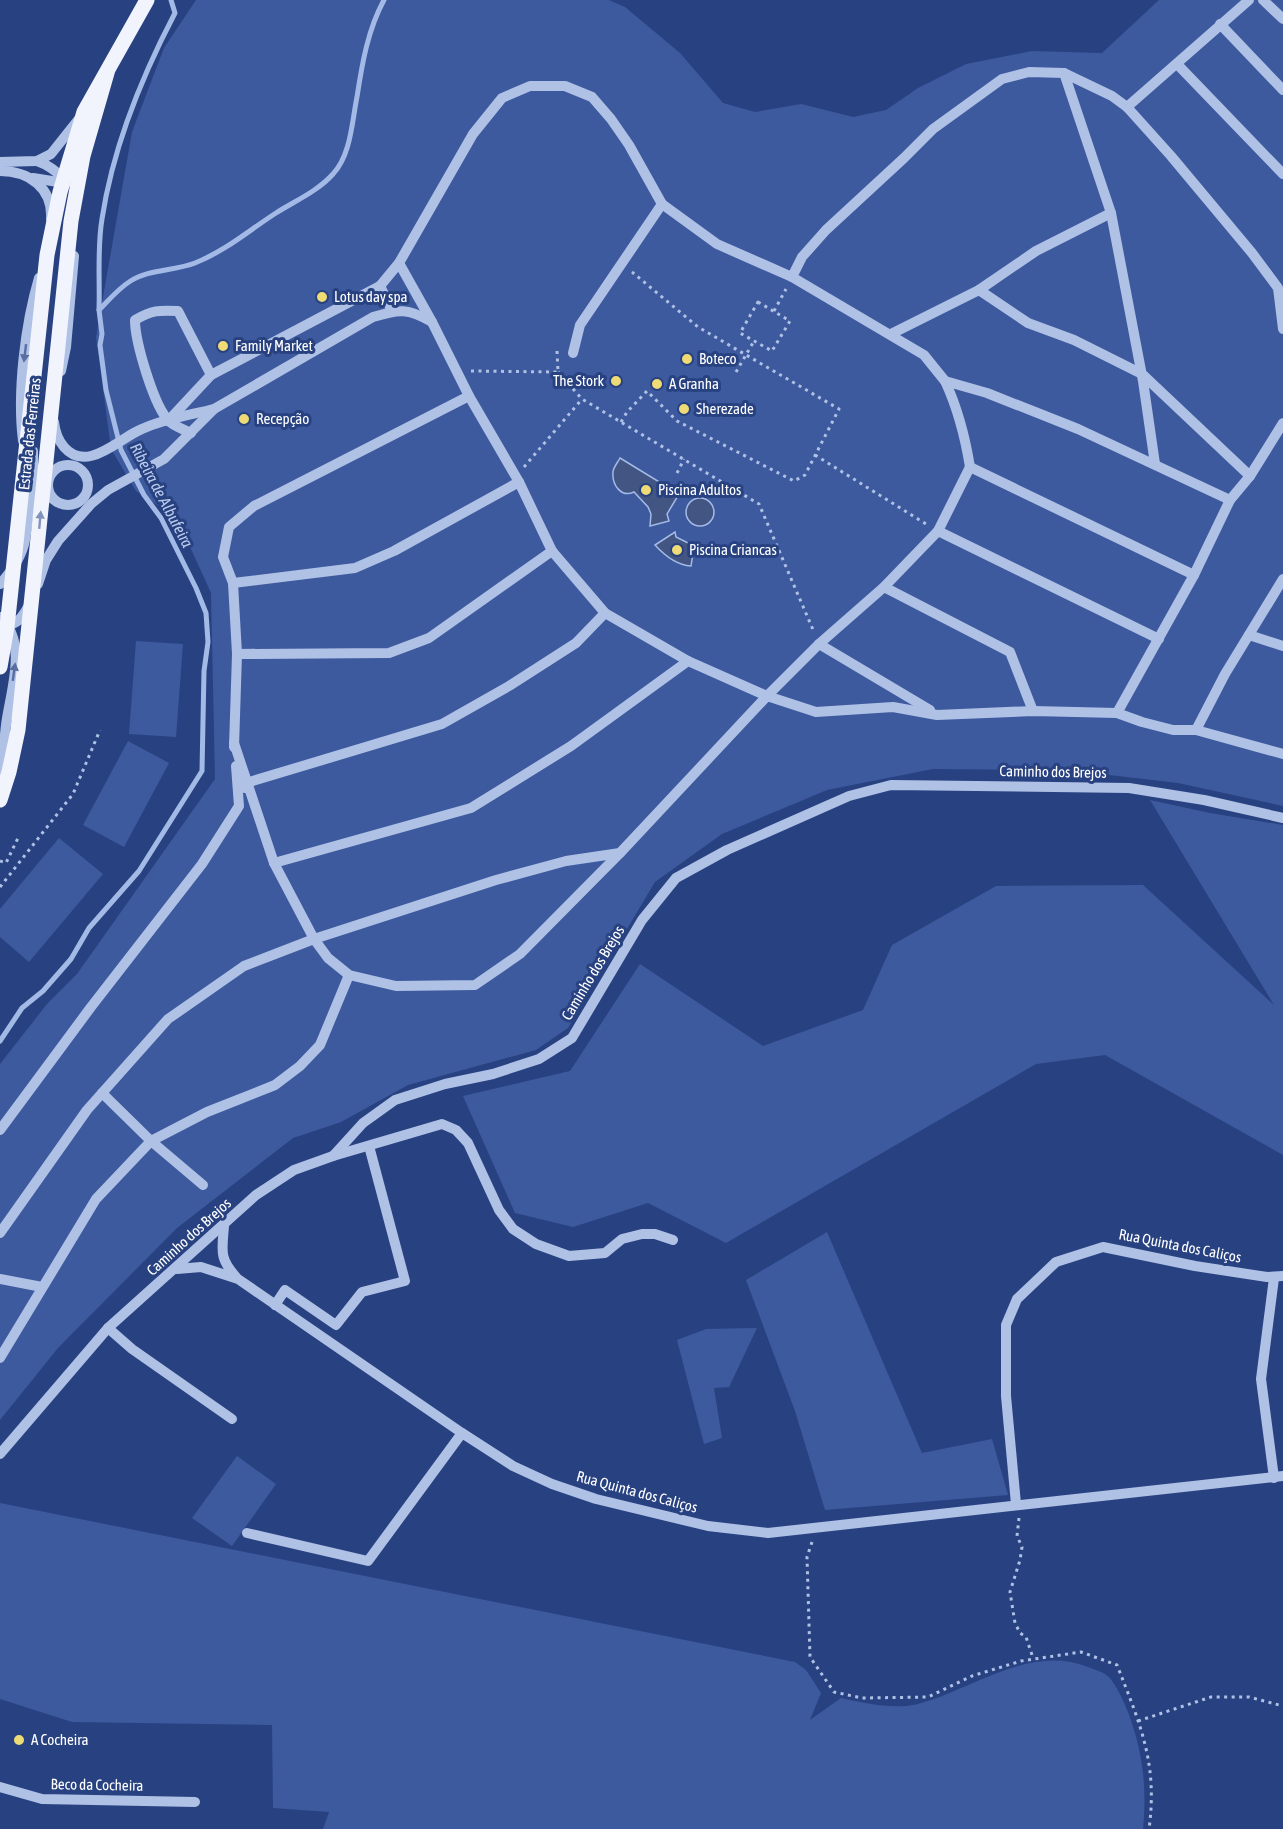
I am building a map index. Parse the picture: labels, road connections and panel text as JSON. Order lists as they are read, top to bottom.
{
  "streets": {
    "main road": ["Estrada das Ferreiras"],
    "street": ["Caminho dos Brejos", "Rua Quinta dos Caliços", "Beco da Cocheira"]
  },
  "water": ["Ribeira de Albufeira"],
  "places": [
    "Lotus day spa",
    "Family Market",
    "Boteco",
    "The Stork",
    "A Granha",
    "Sherezade",
    "Recepção",
    "Piscina Adultos",
    "Piscina Criancas",
    "A Cocheira"
  ]
}
